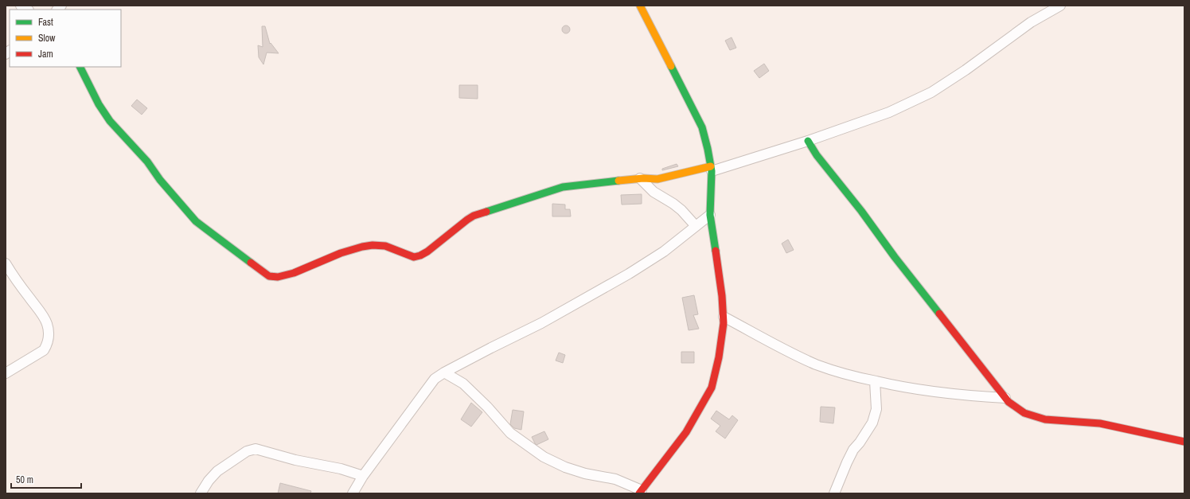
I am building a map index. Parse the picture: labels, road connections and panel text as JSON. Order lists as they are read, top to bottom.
{
  "legend": ["Fast", "Slow", "Jam"],
  "scale_bar": "50 m"
}
